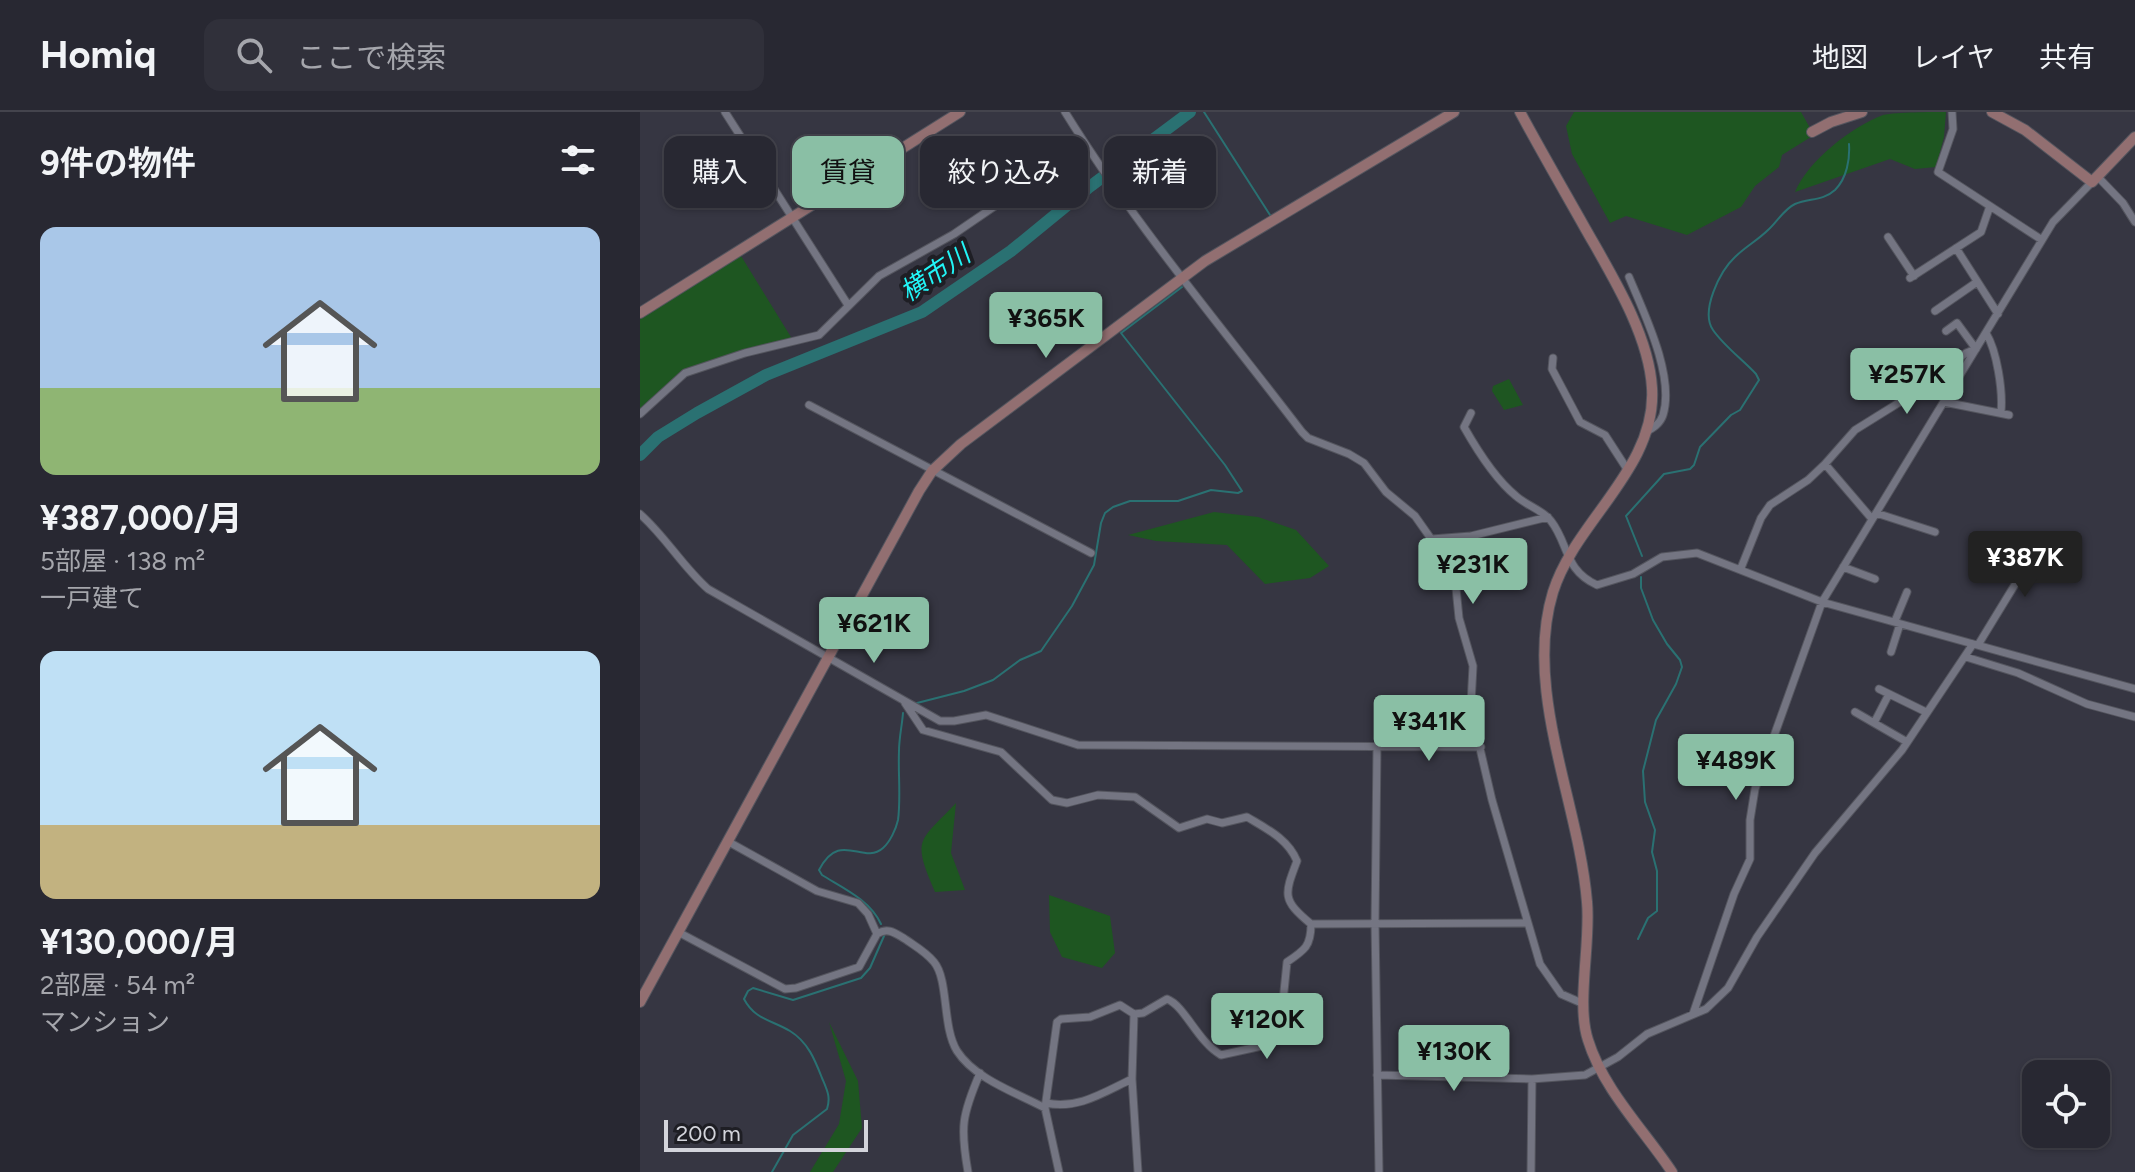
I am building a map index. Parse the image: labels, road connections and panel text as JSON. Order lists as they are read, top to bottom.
{
  "water": ["横市川"],
  "scale_bar": "200 m",
  "page": {
    "header": "Homiq",
    "search": "ここで検索",
    "nav": ["地図", "レイヤ", "共有"],
    "heading": "9件の物件",
    "chip": [
      "購入",
      "賃貸",
      "絞り込み",
      "新着"
    ],
    "list": [
      {
        "name": "¥387,000/月",
        "note": "5部屋 · 138 m² · 一戸建て"
      },
      {
        "name": "¥130,000/月",
        "note": "2部屋 · 54 m² · マンション"
      }
    ],
    "price": [
      "¥365K",
      "¥257K",
      "¥387K",
      "¥231K",
      "¥621K",
      "¥341K",
      "¥489K",
      "¥120K",
      "¥130K"
    ],
    "scale": "200 m"
  }
}
